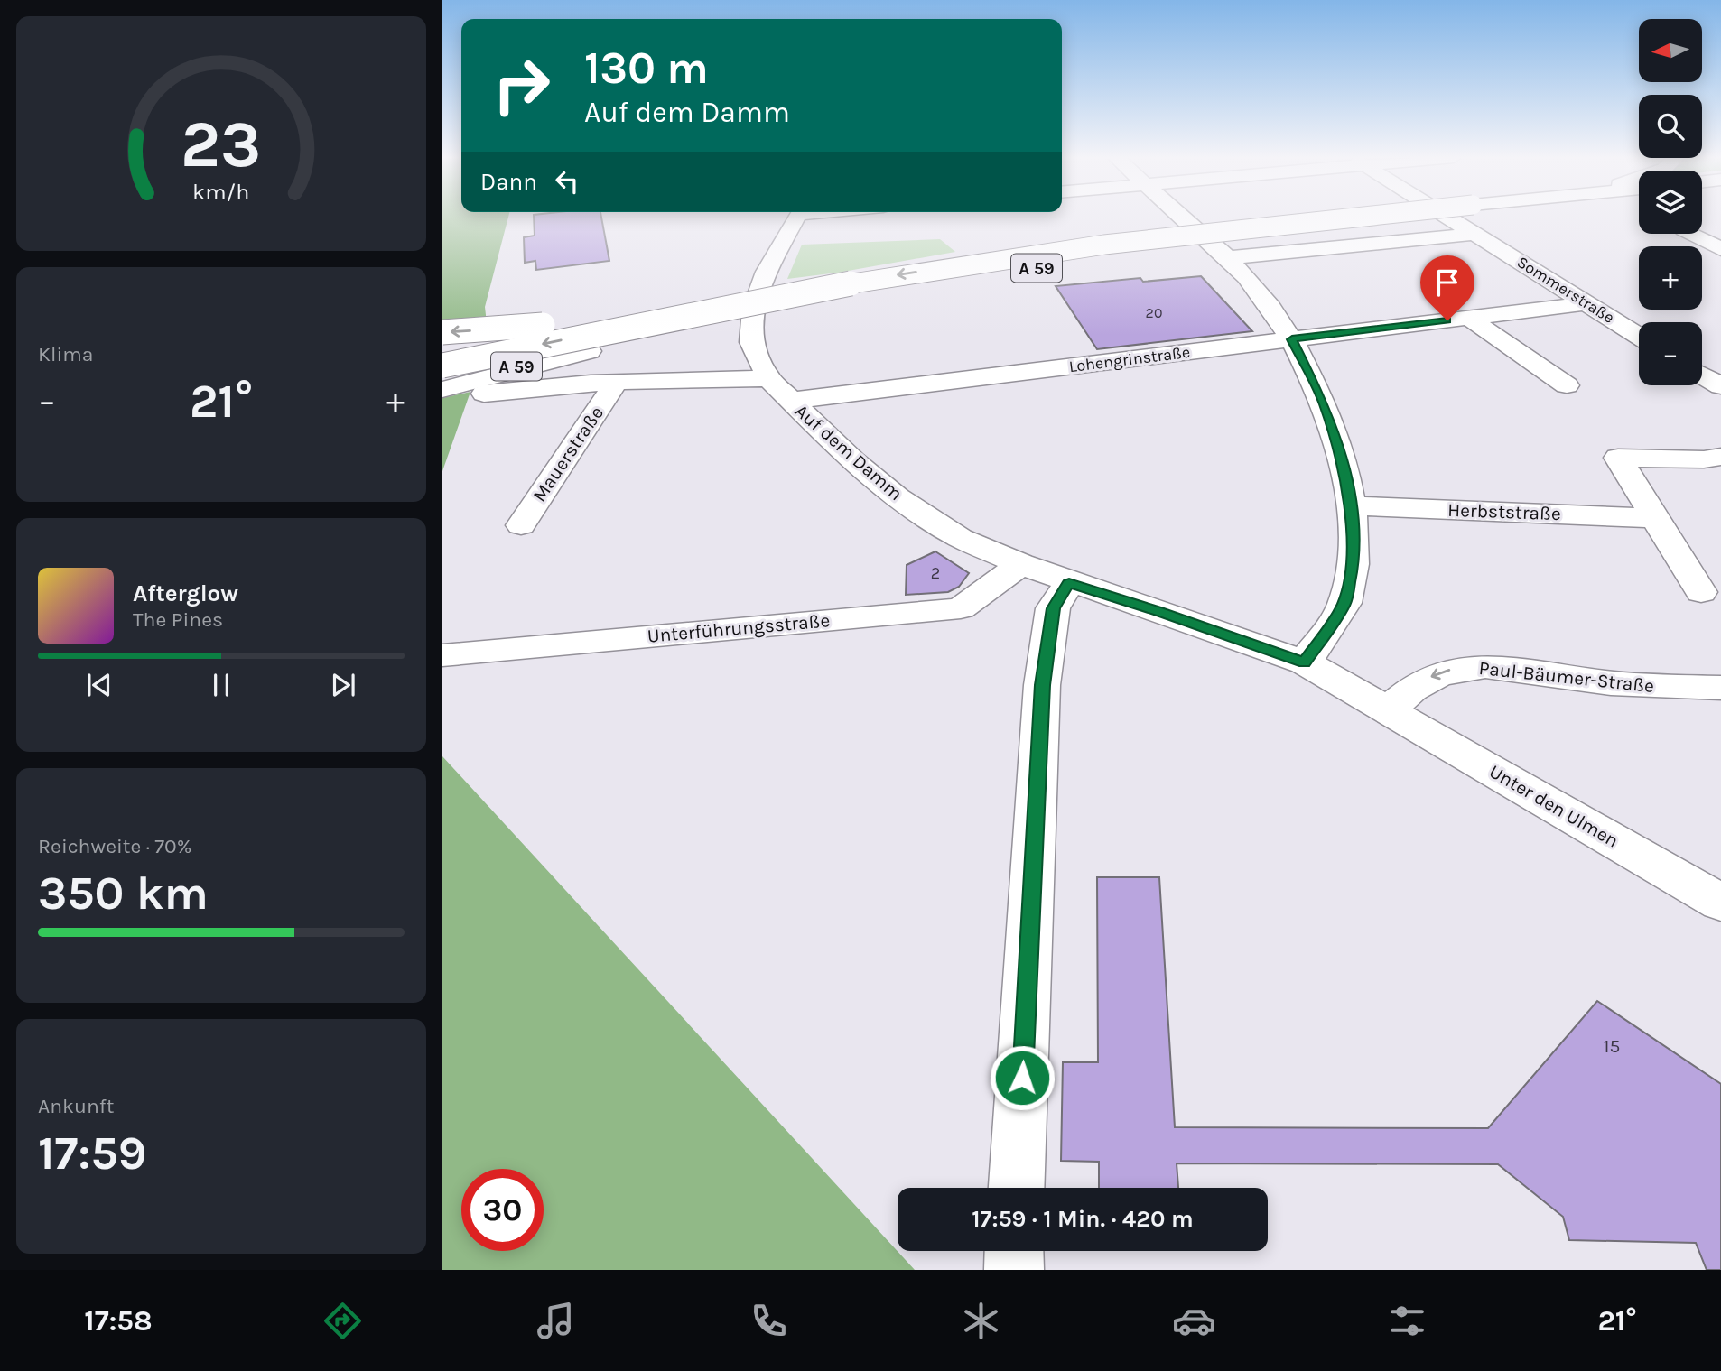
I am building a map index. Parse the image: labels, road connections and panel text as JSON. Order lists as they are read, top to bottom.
{
  "streets": {
    "main road": [
      "A 59",
      "Sommerstraße",
      "Lohengrinstraße",
      "Auf dem Damm",
      "Mauerstraße",
      "Herbststraße",
      "Unterführungsstraße",
      "Paul-Bäumer-Straße",
      "Unter den Ulmen"
    ]
  },
  "crossings": [
    ["Sommerstraße", "Lohengrinstraße"],
    ["Lohengrinstraße", "Auf dem Damm"],
    ["Auf dem Damm", "Mauerstraße"],
    ["Auf dem Damm", "Unterführungsstraße"],
    ["Auf dem Damm", "Paul-Bäumer-Straße"],
    ["Auf dem Damm", "Unter den Ulmen"],
    ["Paul-Bäumer-Straße", "Unter den Ulmen"]
  ],
  "one_way": ["Paul-Bäumer-Straße"],
  "house_numbers": ["20", "2", "15"],
  "north": "left",
  "page": {
    "map_buttons": ["+", "−"],
    "turn": ["130 m", "Auf dem Damm"],
    "then": "Dann",
    "tile": [
      "Klima",
      ["Reichweite · 70%", "350 km"],
      ["Ankunft", "17:59"]
    ],
    "heat": ["−", "21°", "+"],
    "song": ["Afterglow", "The Pines"],
    "limit": "30",
    "trip": "17:59 · 1 Min. · 420 m",
    "tabs": ["17:58", "21°"],
    "gauge": ["23", "km/h"]
  }
}
